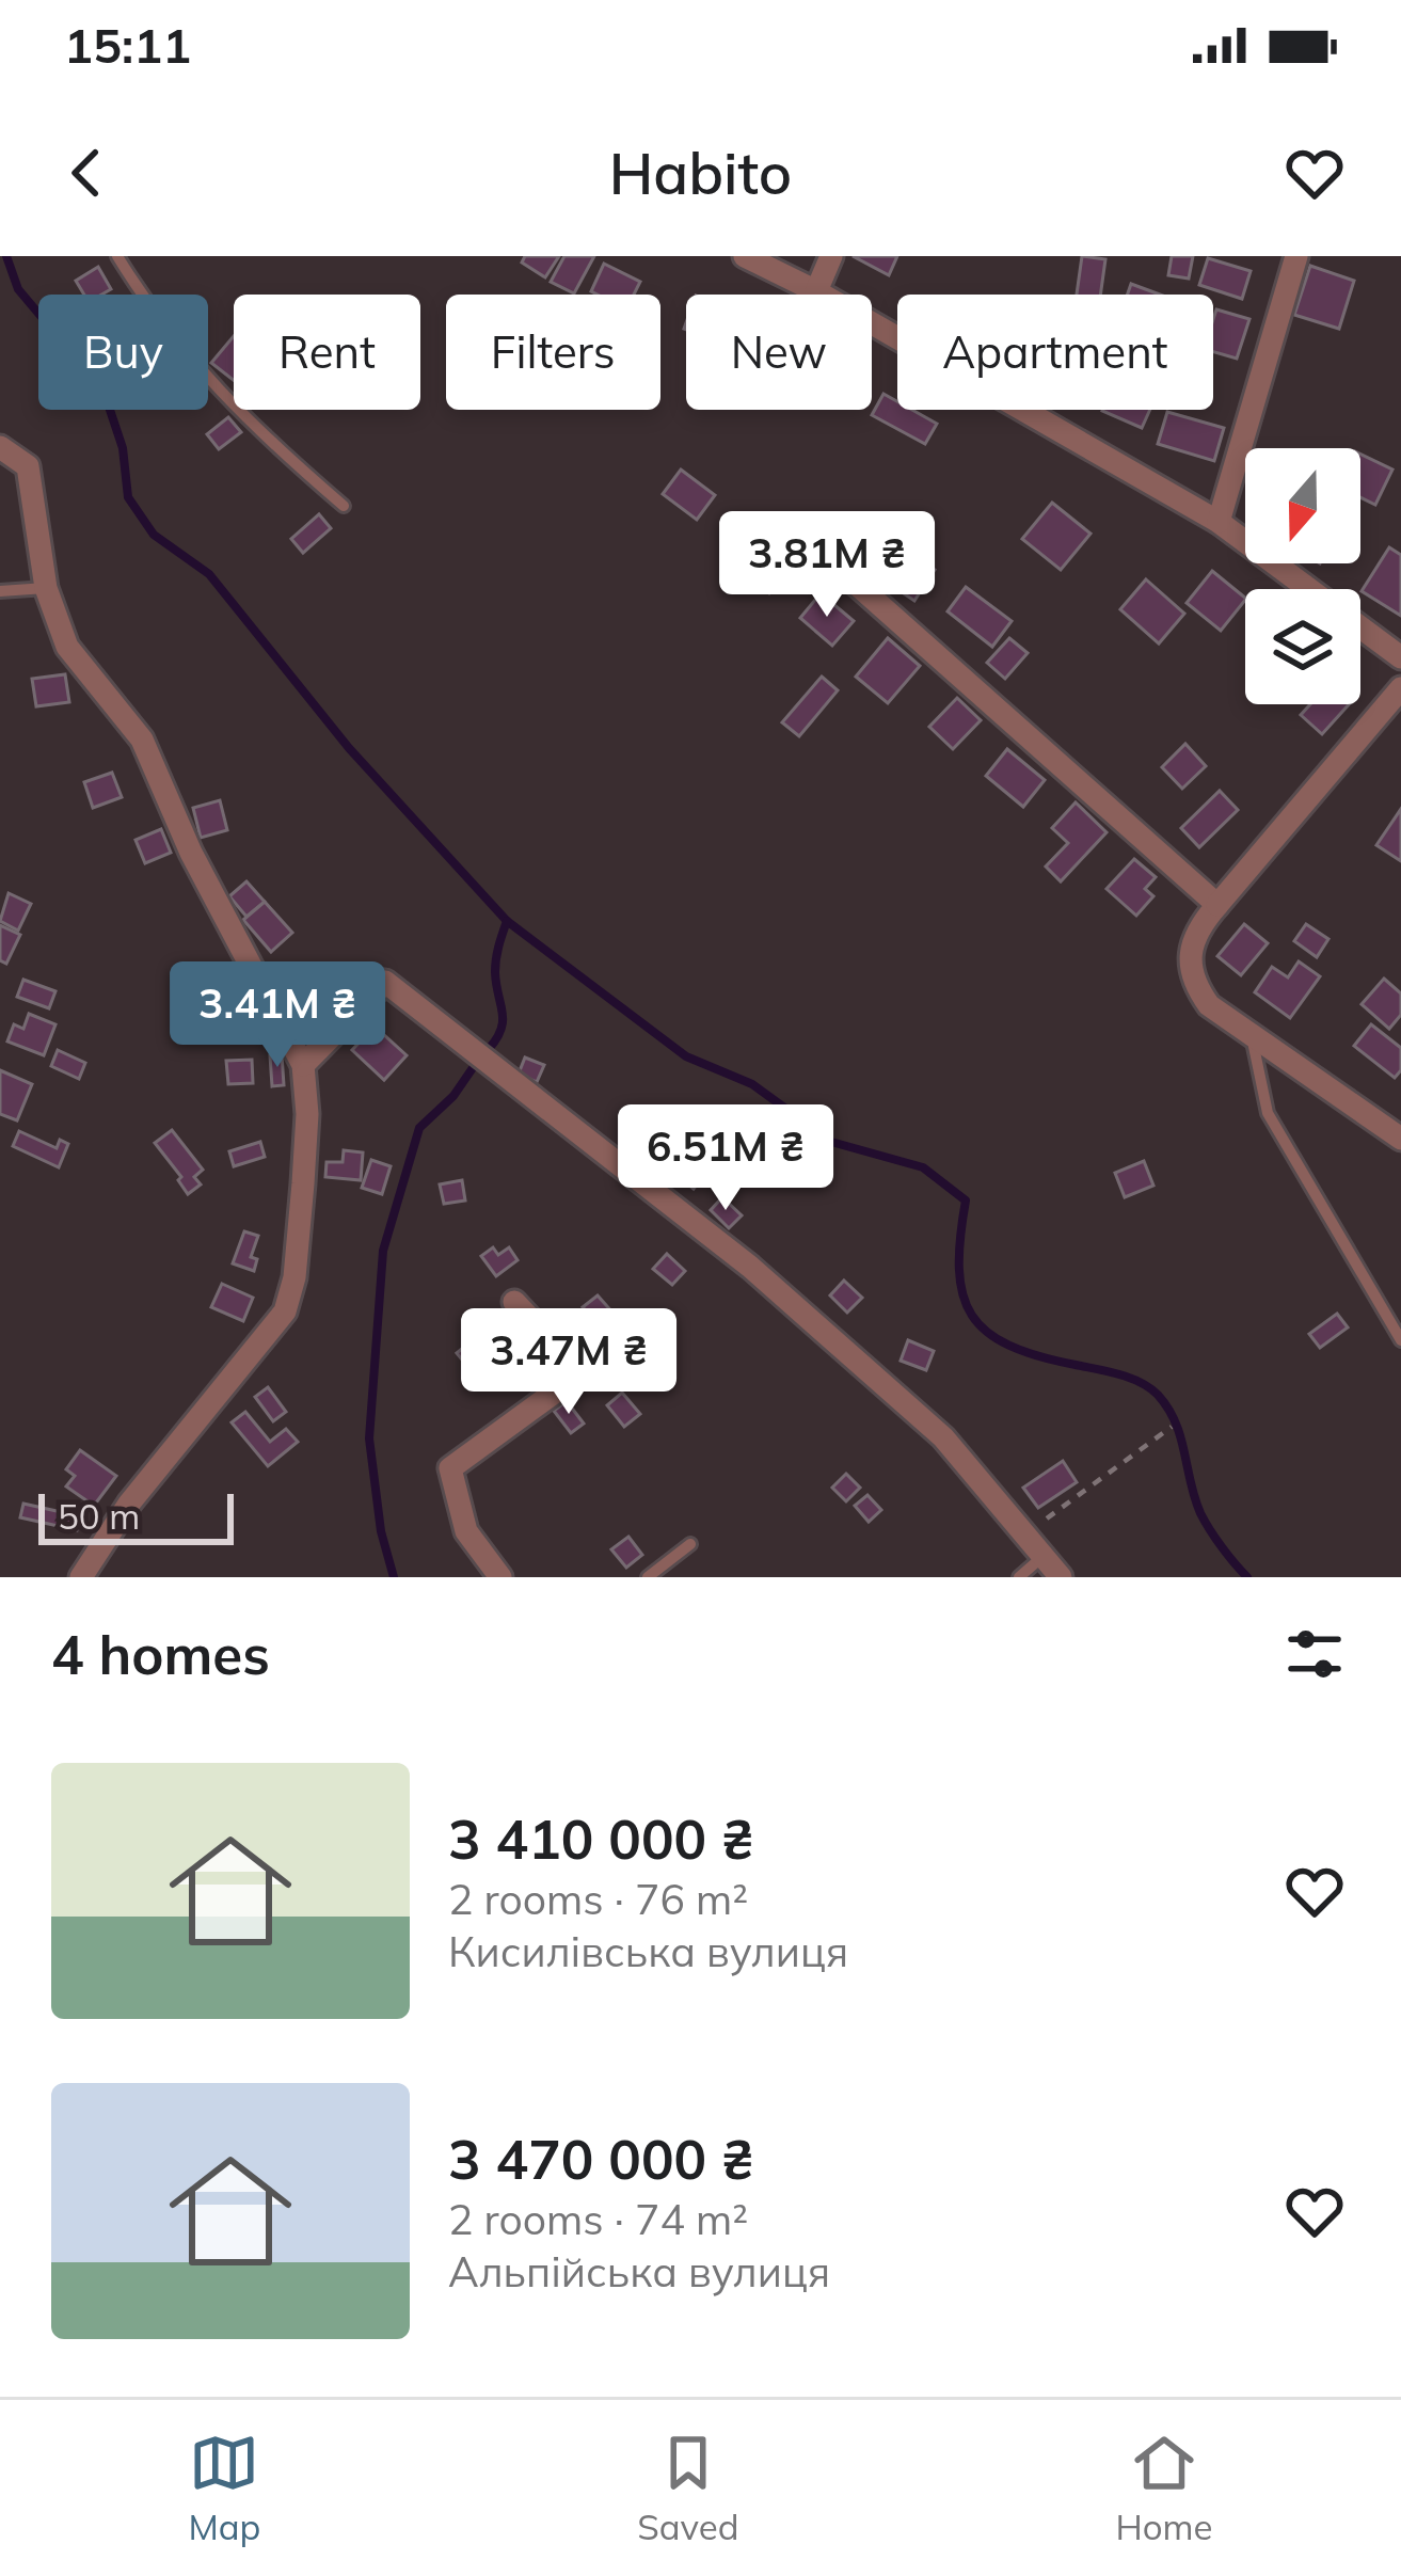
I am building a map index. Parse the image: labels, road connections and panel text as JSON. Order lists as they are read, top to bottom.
{
  "scale_bar": "50 m",
  "north": "bottom",
  "page": {
    "status": "15:11",
    "header": "Habito",
    "chip": [
      "Buy",
      "Rent",
      "Filters",
      "New",
      "Apartment"
    ],
    "price": [
      "3.81M ₴",
      "3.41M ₴",
      "6.51M ₴",
      "3.47M ₴"
    ],
    "scale": "50 m",
    "heading": "4 homes",
    "list": [
      {
        "name": "3 410 000 ₴",
        "note": "2 rooms · 76 m² · Кисилівська вулиця"
      },
      {
        "name": "3 470 000 ₴",
        "note": "2 rooms · 74 m² · Альпійська вулиця"
      }
    ],
    "tabs": ["Map", "Saved", "Home"]
  }
}
